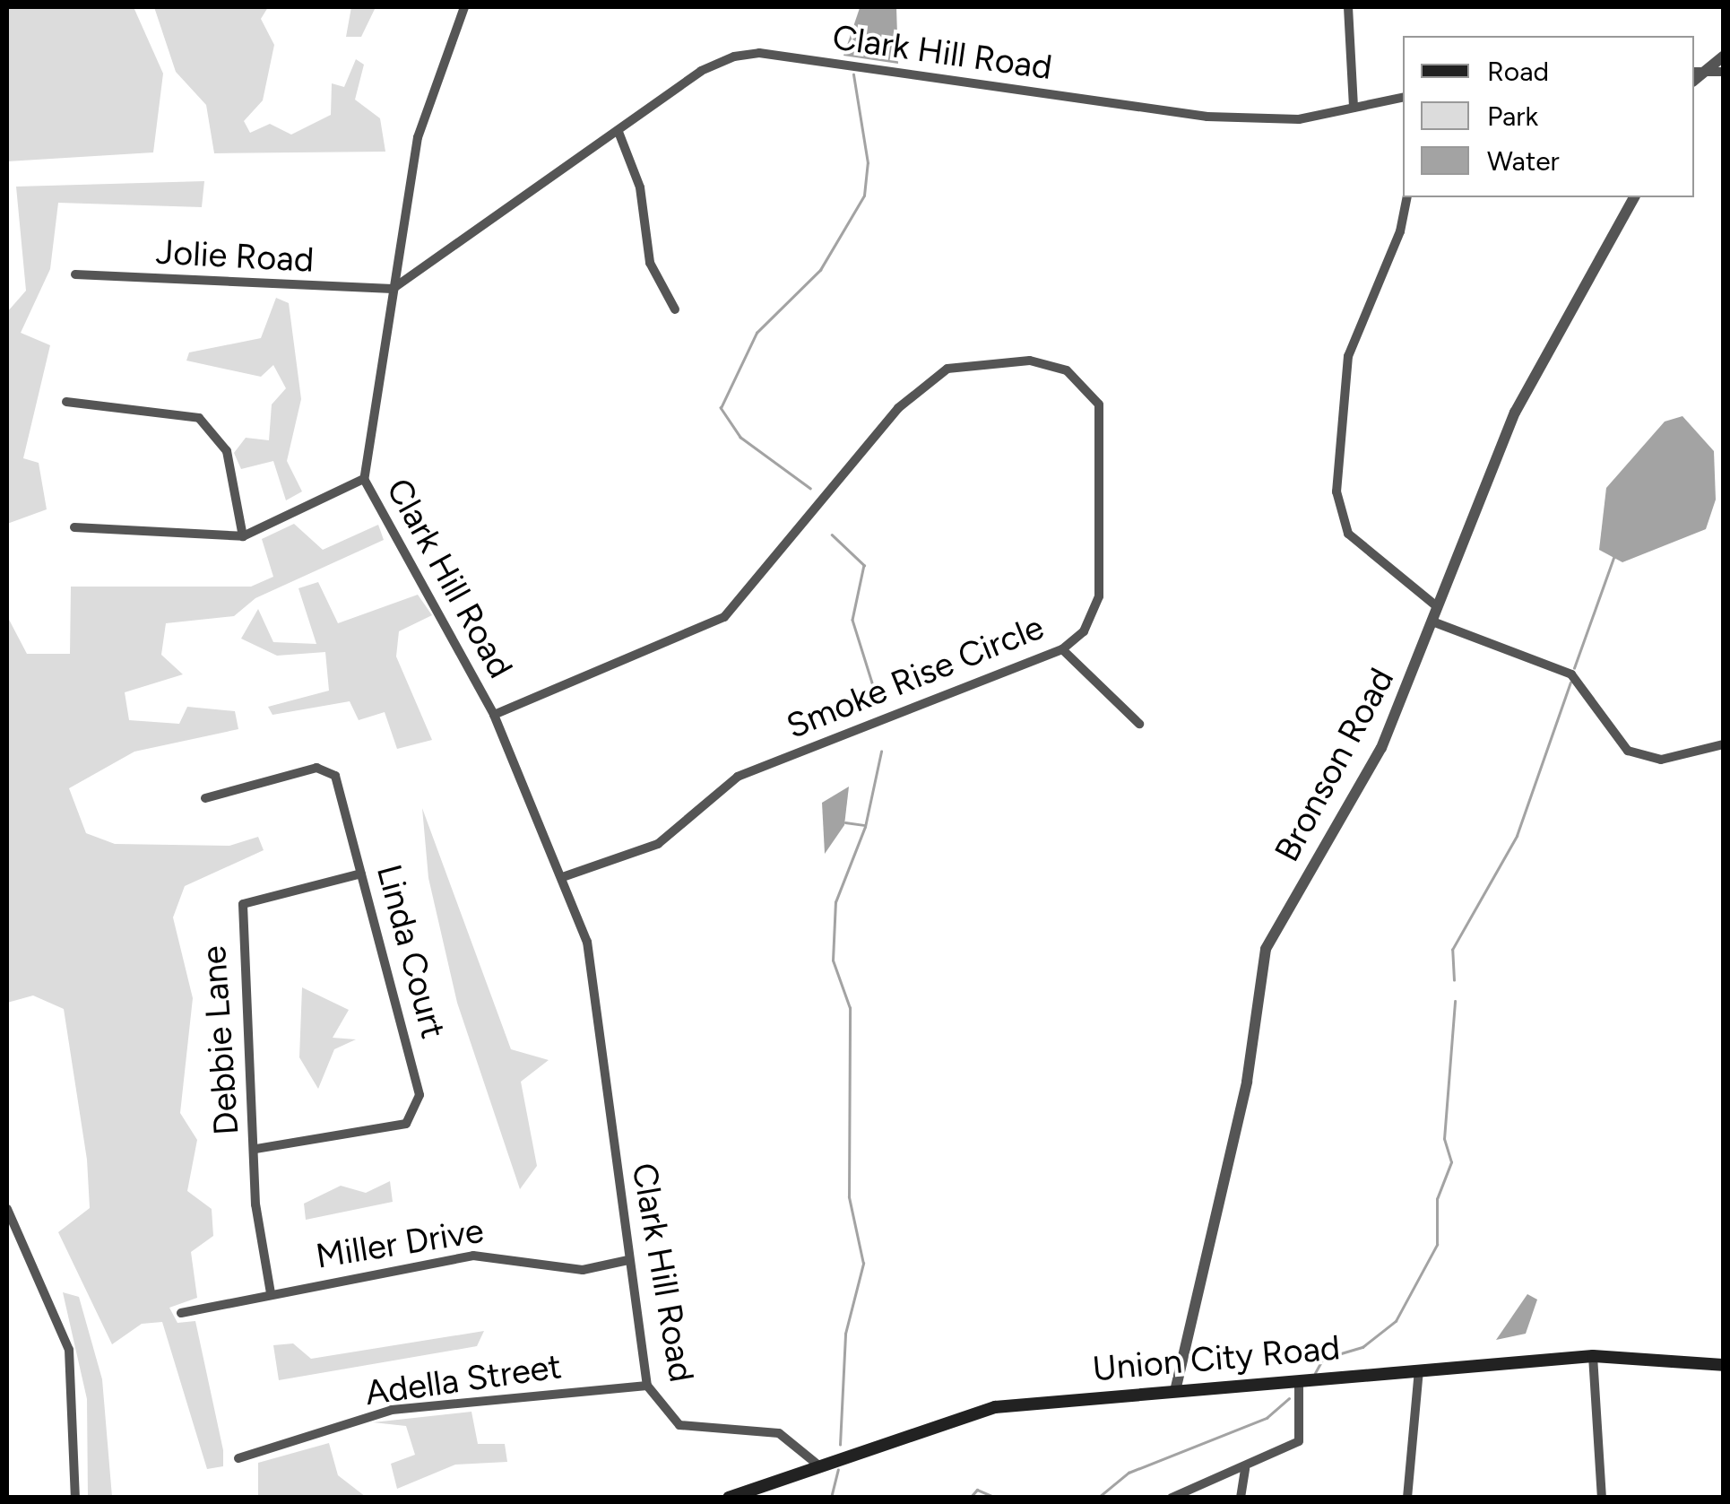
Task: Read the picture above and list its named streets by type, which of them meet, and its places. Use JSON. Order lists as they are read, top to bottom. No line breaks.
{"streets":{"main road":["Union City Road"],"street":["Clark Hill Road","Jolie Road","Smoke Rise Circle","Bronson Road","Linda Court","Debbie Lane","Miller Drive","Adella Street"]},"crossings":[["Clark Hill Road","Jolie Road"],["Clark Hill Road","Smoke Rise Circle"],["Clark Hill Road","Miller Drive"],["Clark Hill Road","Union City Road"],["Clark Hill Road","Adella Street"],["Bronson Road","Union City Road"],["Linda Court","Debbie Lane"],["Debbie Lane","Miller Drive"]],"legend":["Road","Park","Water"]}
